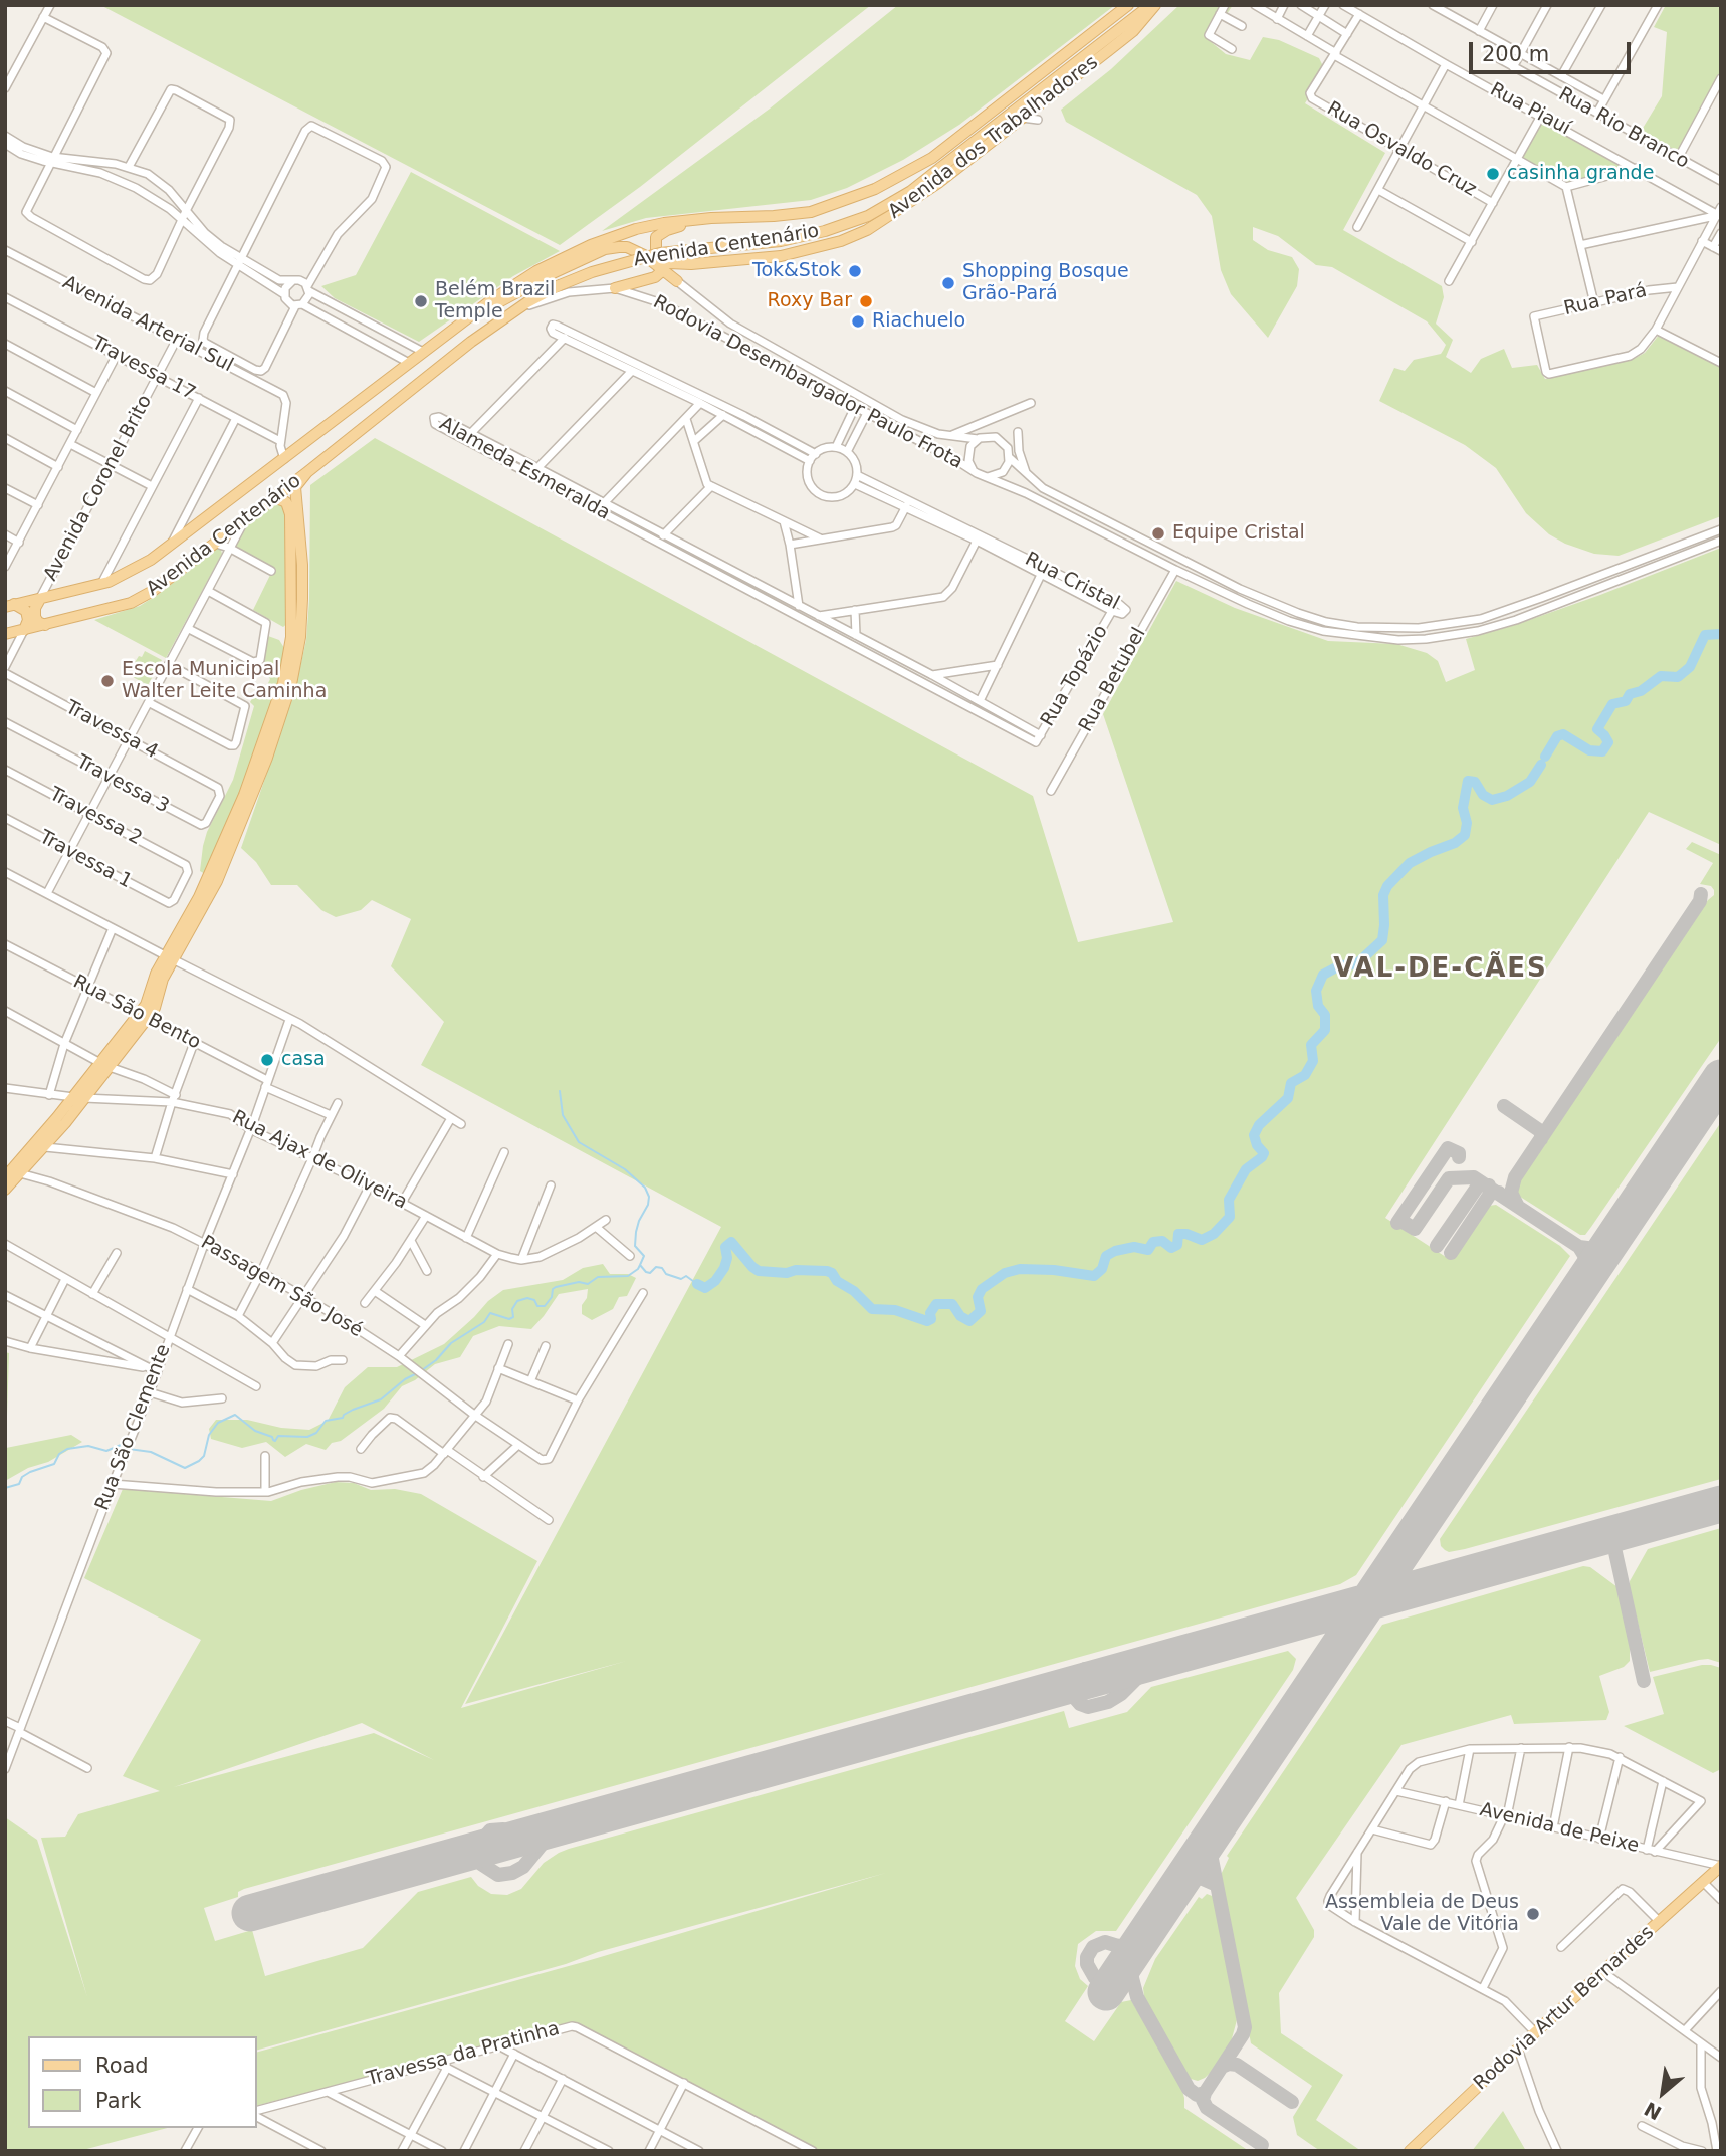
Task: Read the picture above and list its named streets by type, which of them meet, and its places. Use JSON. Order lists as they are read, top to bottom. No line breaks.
{"streets":{"main road":["Avenida dos Trabalhadores","Avenida Centenário","Rodovia Desembargador Paulo Frota","Rodovia Artur Bernardes"],"street":["Rua Piauí","Rua Rio Branco","Rua Osvaldo Cruz","Rua Pará","Avenida Arterial Sul","Travessa 17","Alameda Esmeralda","Avenida Coronel Brito","Rua Cristal","Rua Topázio","Rua Betubel","Travessa 4","Travessa 3","Travessa 2","Travessa 1","Rua São Bento","Rua Ajax de Oliveira","Passagem São José","Rua São Clemente","Avenida de Peixe","Travessa da Pratinha"]},"crossings":[["Avenida Centenário","Rodovia Desembargador Paulo Frota"],["Avenida Centenário","Avenida Coronel Brito"],["Avenida Arterial Sul","Travessa 17"],["Avenida Arterial Sul","Avenida Coronel Brito"],["Travessa 17","Avenida Coronel Brito"],["Alameda Esmeralda","Rua Topázio"],["Rua Cristal","Rua Topázio"],["Travessa 4","Travessa 3"],["Travessa 2","Travessa 1"],["Rua São Bento","Rua São Clemente"],["Rua Ajax de Oliveira","Rua São Clemente"],["Passagem São José","Rua São Clemente"],["Avenida de Peixe","Rodovia Artur Bernardes"]],"districts":["VAL-DE-CÃES"],"places":["casinha grande","Tok&Stok","Shopping Bosque Grão-Pará","Belém Brazil Temple","Roxy Bar","Riachuelo","Equipe Cristal","Escola Municipal Walter Leite Caminha","casa","Assembleia de Deus Vale de Vitória"],"legend":["Road","Park"],"scale_bar":"200 m","north":"bottom left"}
